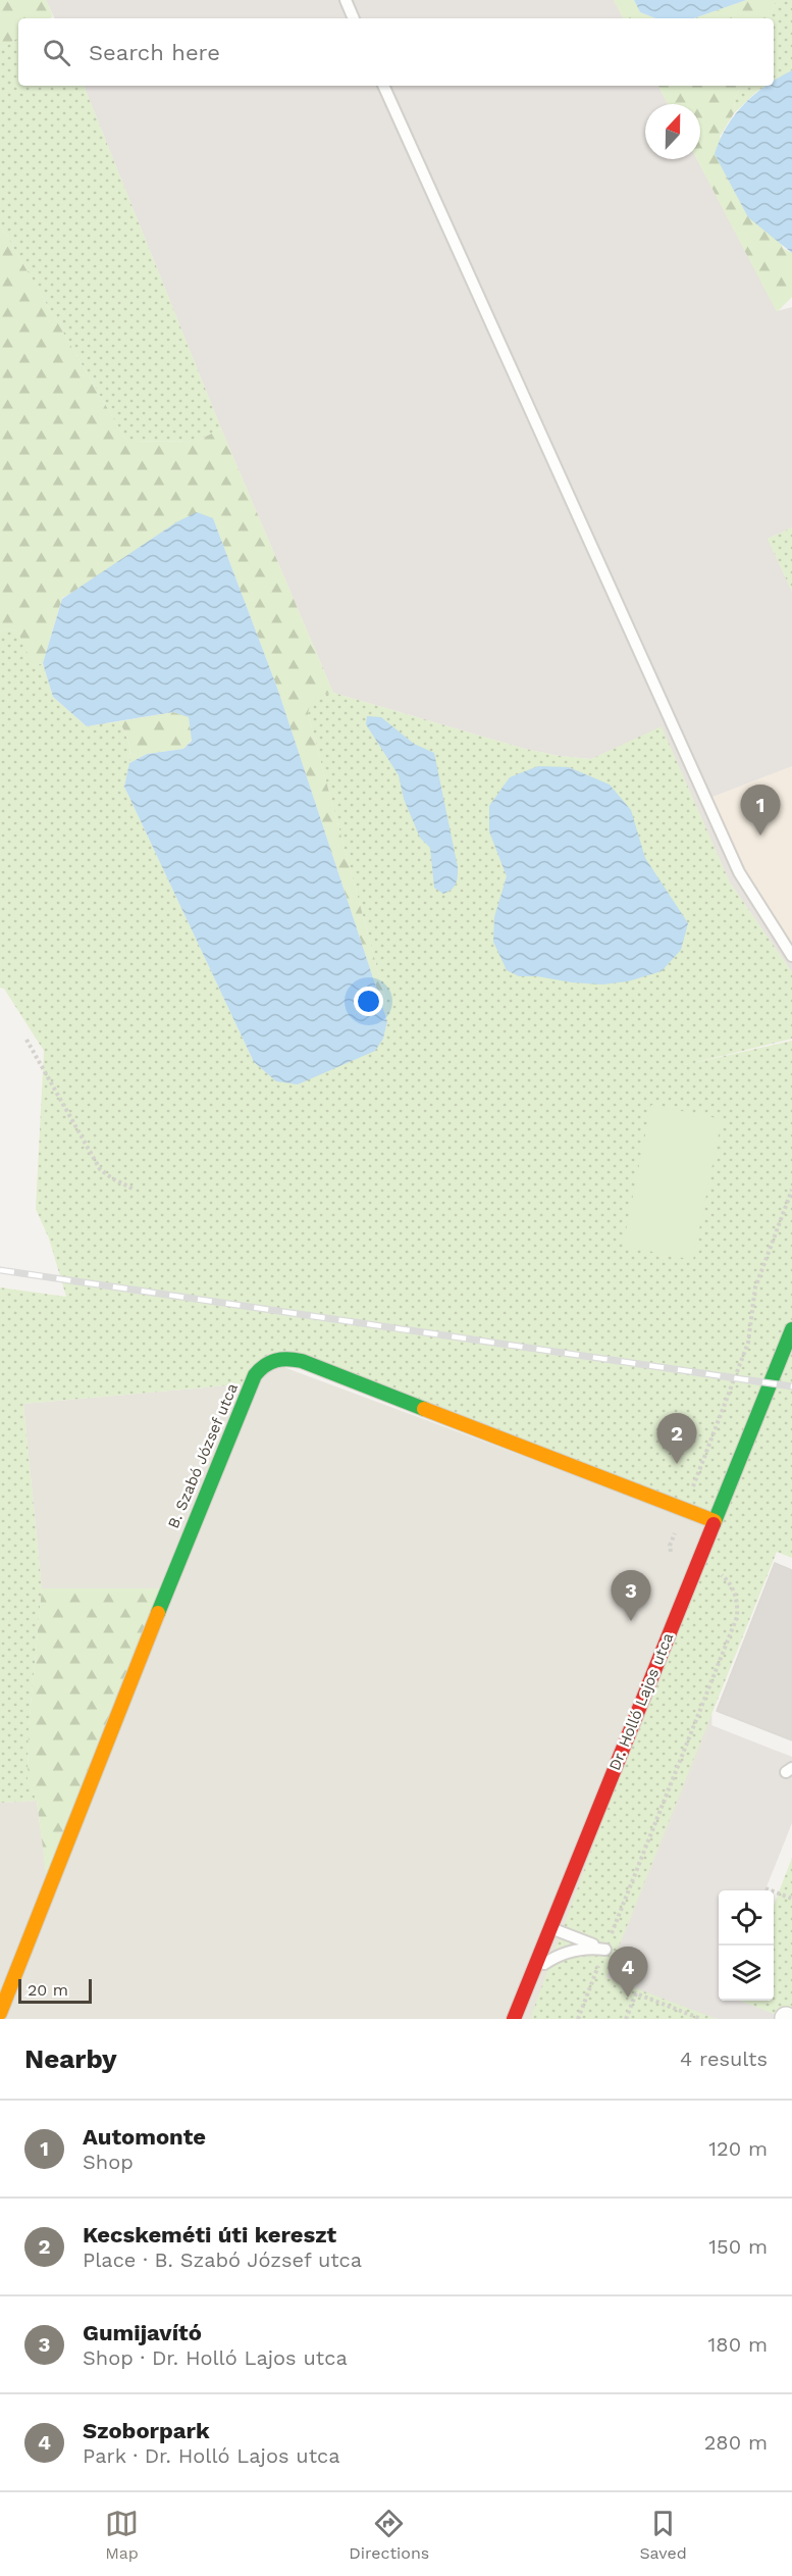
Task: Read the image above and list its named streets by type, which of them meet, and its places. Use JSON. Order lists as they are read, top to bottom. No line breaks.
{"streets":{"street":["B. Szabó József utca","Dr. Holló Lajos utca"]},"crossings":[["B. Szabó József utca","Dr. Holló Lajos utca"]],"scale_bar":"20 m","north":"top","page":{"search":"Search here","pins":["1","2","3","4"],"scale":"20 m","heading":["Nearby","4 results"],"list":[{"mark":"1","name":"Automonte","note":"Shop","value":"120 m"},{"mark":"2","name":"Kecskeméti úti kereszt","note":"Place · B. Szabó József utca","value":"150 m"},{"mark":"3","name":"Gumijavító","note":"Shop · Dr. Holló Lajos utca","value":"180 m"},{"mark":"4","name":"Szoborpark","note":"Park · Dr. Holló Lajos utca","value":"280 m"}],"nav":["Map","Directions","Saved"]}}
